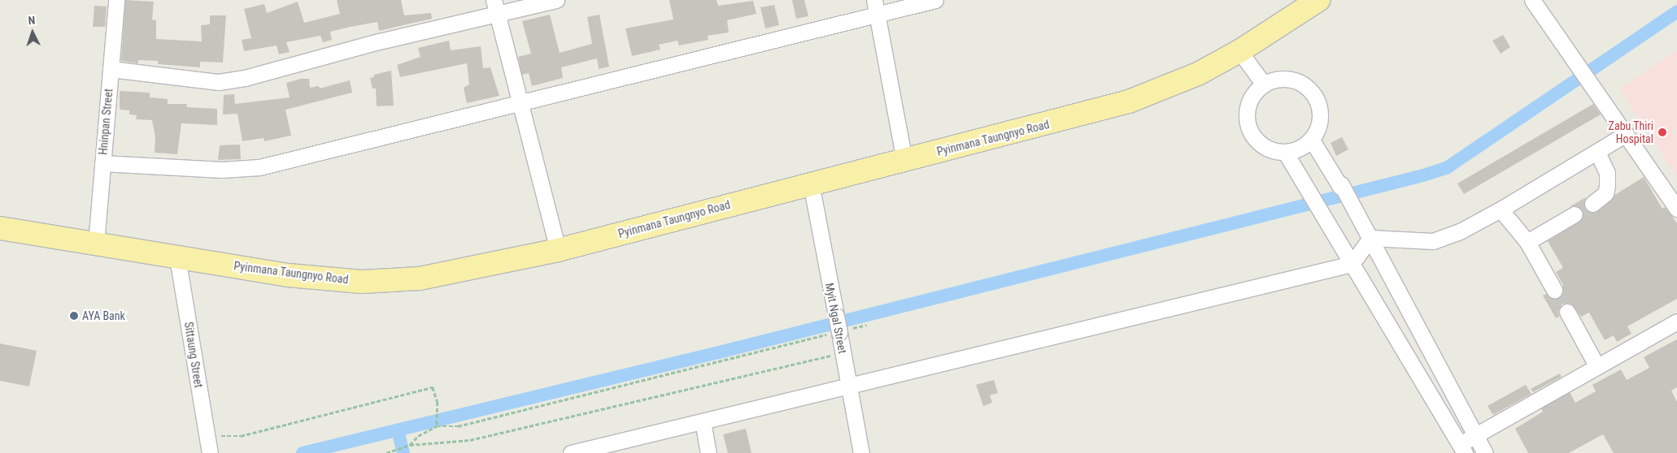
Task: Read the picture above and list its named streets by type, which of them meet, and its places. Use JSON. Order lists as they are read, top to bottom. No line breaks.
{"streets":{"main road":["Pyinmana Taungnyo Road"],"street":["Hninpan Street","Myit Ngal Street","Sittaung Street"]},"crossings":[["Hninpan Street","Pyinmana Taungnyo Road"],["Pyinmana Taungnyo Road","Myit Ngal Street"],["Pyinmana Taungnyo Road","Sittaung Street"]],"places":["Zabu Thiri Hospital","AYA Bank"],"north":"top"}
